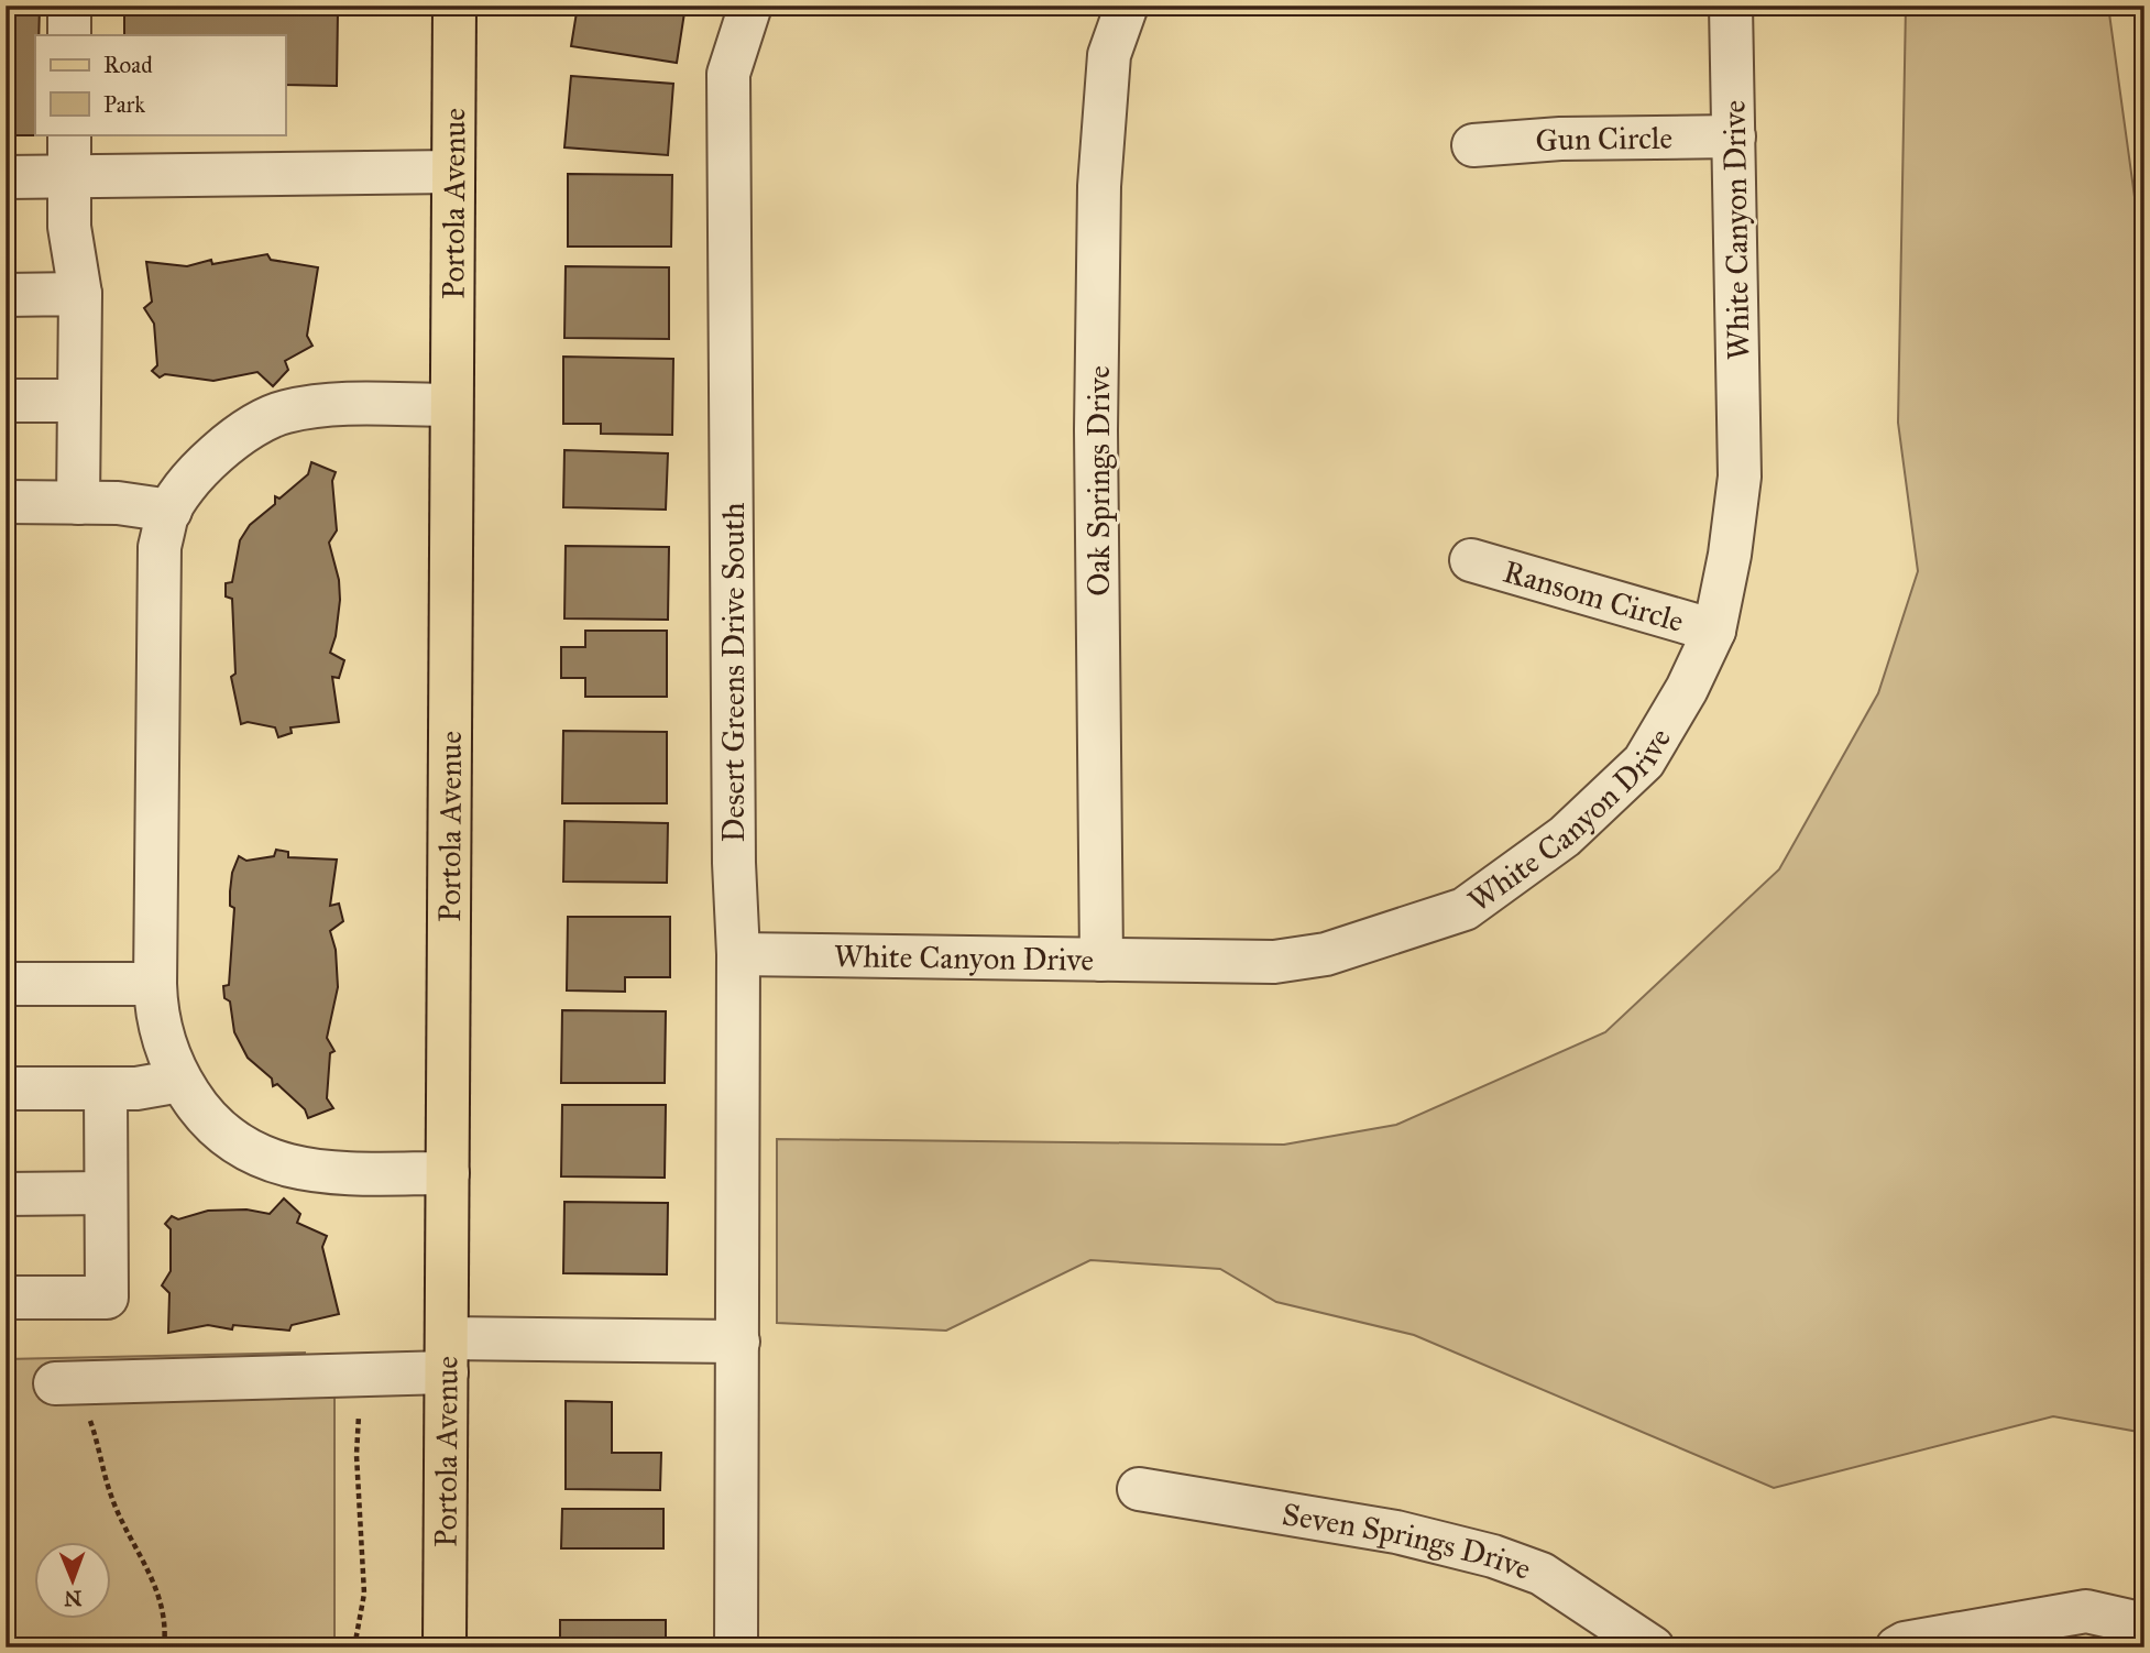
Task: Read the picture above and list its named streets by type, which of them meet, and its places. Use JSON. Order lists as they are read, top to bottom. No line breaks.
{"streets":{"main road":["Portola Avenue"],"street":["Gun Circle","White Canyon Drive","Oak Springs Drive","Ransom Circle","Desert Greens Drive South","Seven Springs Drive"]},"crossings":[["Gun Circle","White Canyon Drive"],["White Canyon Drive","Oak Springs Drive"],["White Canyon Drive","Ransom Circle"],["White Canyon Drive","Desert Greens Drive South"]],"legend":["Road","Park"],"north":"bottom"}
